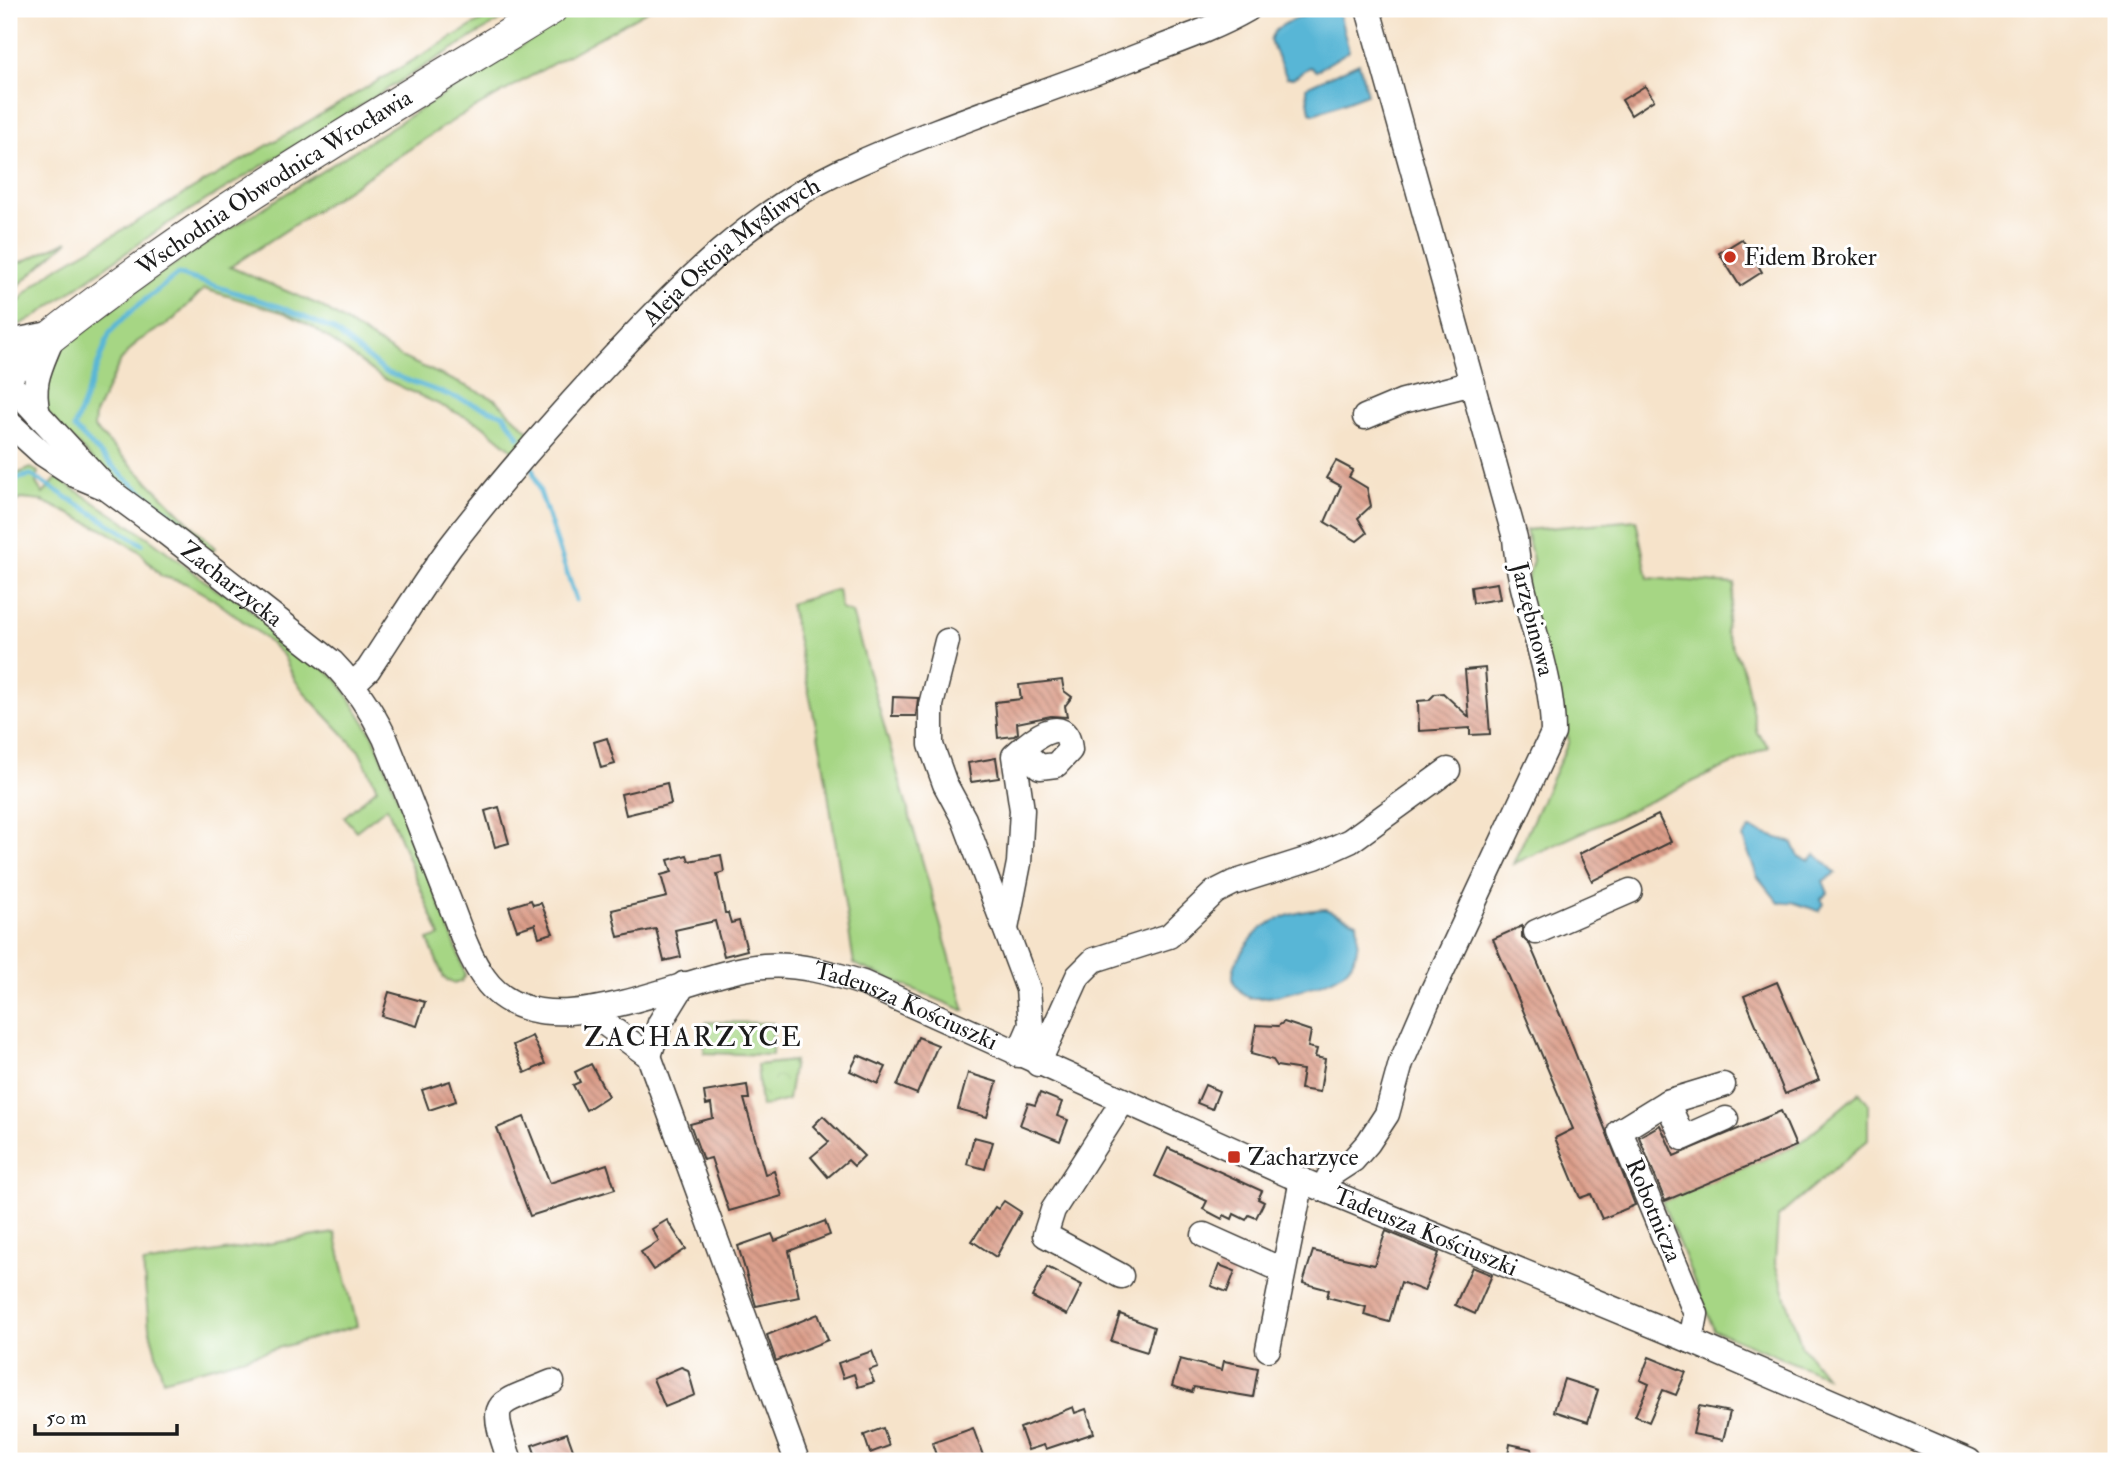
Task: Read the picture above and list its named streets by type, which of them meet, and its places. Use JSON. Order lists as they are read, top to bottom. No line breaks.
{"streets":{"main road":["Wschodnia Obwodnica Wrocławia"],"street":["Aleja Ostoja Myśliwych","Zacharzycka","Jarzębinowa","Tadeusza Kościuszki","Robotnicza"]},"crossings":[["Aleja Ostoja Myśliwych","Zacharzycka"],["Aleja Ostoja Myśliwych","Tadeusza Kościuszki"],["Zacharzycka","Tadeusza Kościuszki"],["Jarzębinowa","Tadeusza Kościuszki"],["Tadeusza Kościuszki","Robotnicza"]],"districts":["ZACHARZYCE"],"places":{"other":["Fidem Broker"],"transit":["Zacharzyce"]},"scale_bar":"50 m"}
